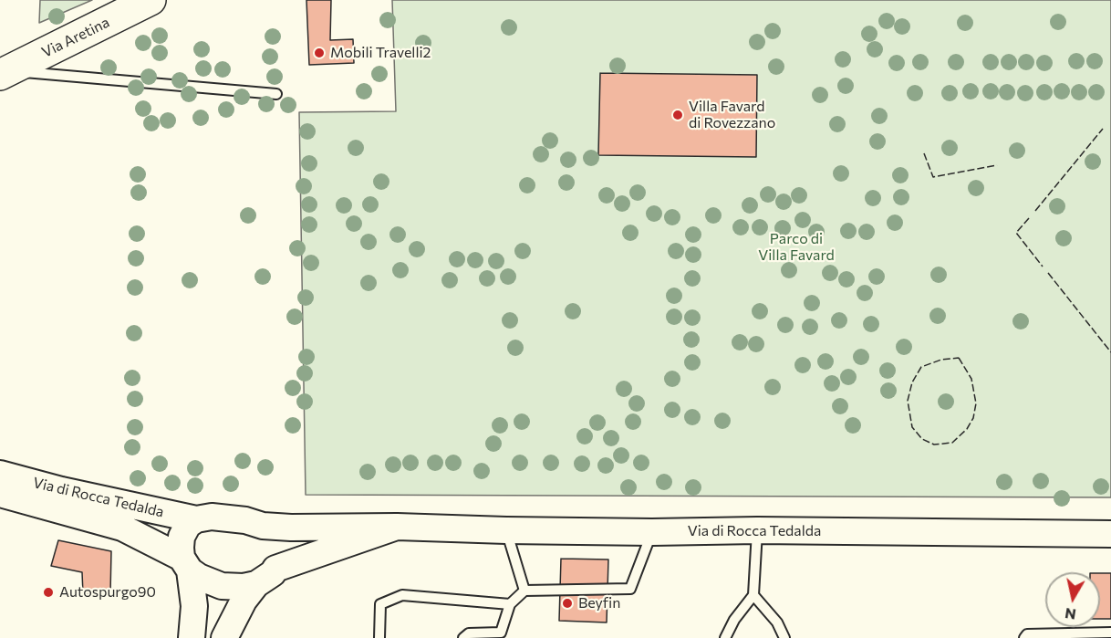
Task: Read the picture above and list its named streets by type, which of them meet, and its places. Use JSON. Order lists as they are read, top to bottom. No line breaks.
{"streets":{"main road":["Via Aretina"],"street":["Via di Rocca Tedalda"]},"parks":["Parco di Villa Favard"],"places":["Mobili Travelli2","Villa Favard di Rovezzano","Autospurgo90","Beyfin"],"north":"bottom"}
